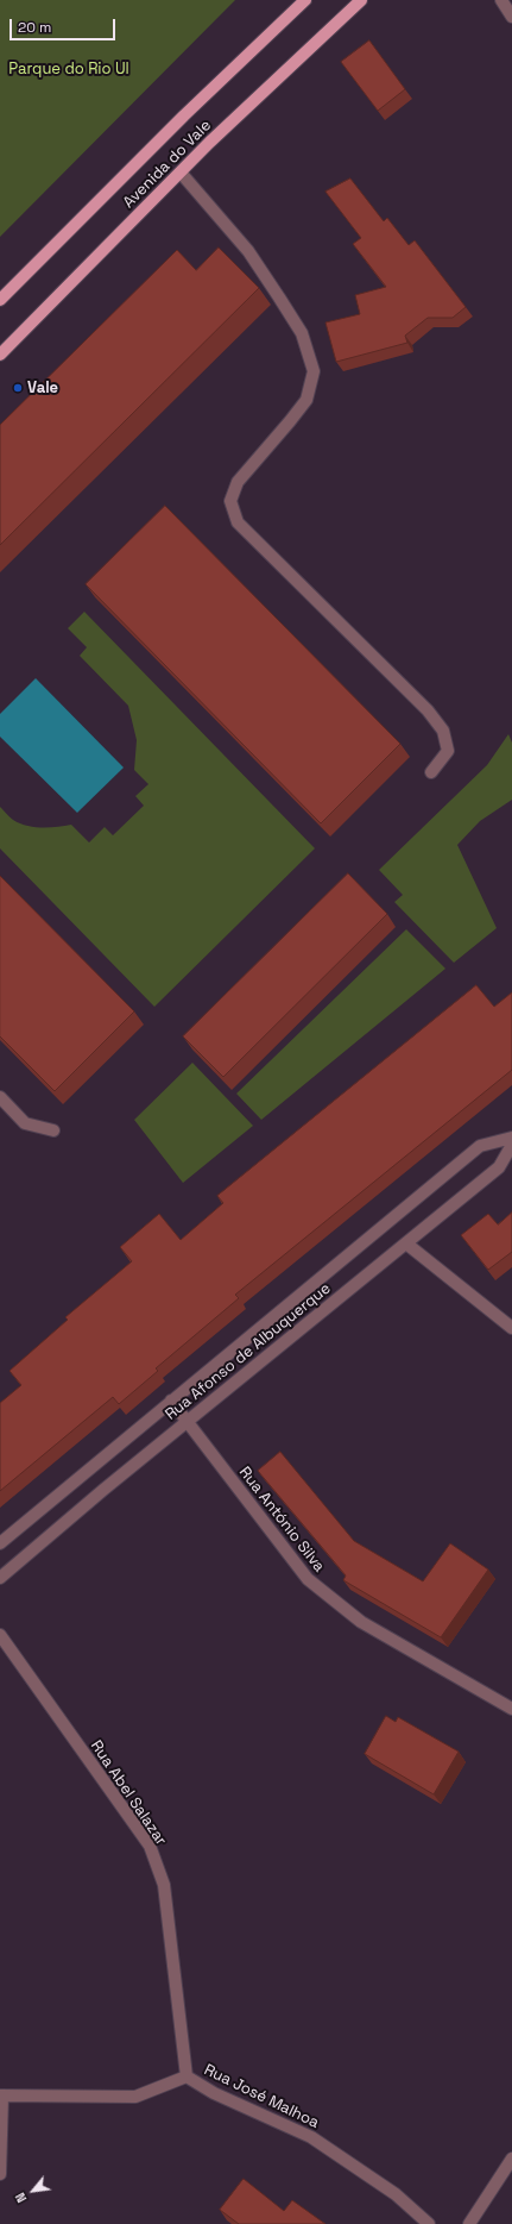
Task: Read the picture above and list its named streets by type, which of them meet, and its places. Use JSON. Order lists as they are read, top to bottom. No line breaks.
{"streets":{"main road":["Avenida do Vale"],"street":["Rua Afonso de Albuquerque","Rua António Silva","Rua Abel Salazar","Rua José Malhoa"]},"crossings":[["Rua Afonso de Albuquerque","Rua António Silva"],["Rua Abel Salazar","Rua José Malhoa"]],"parks":["Parque do Rio Ul"],"places":["Vale"],"scale_bar":"20 m","north":"bottom left"}
